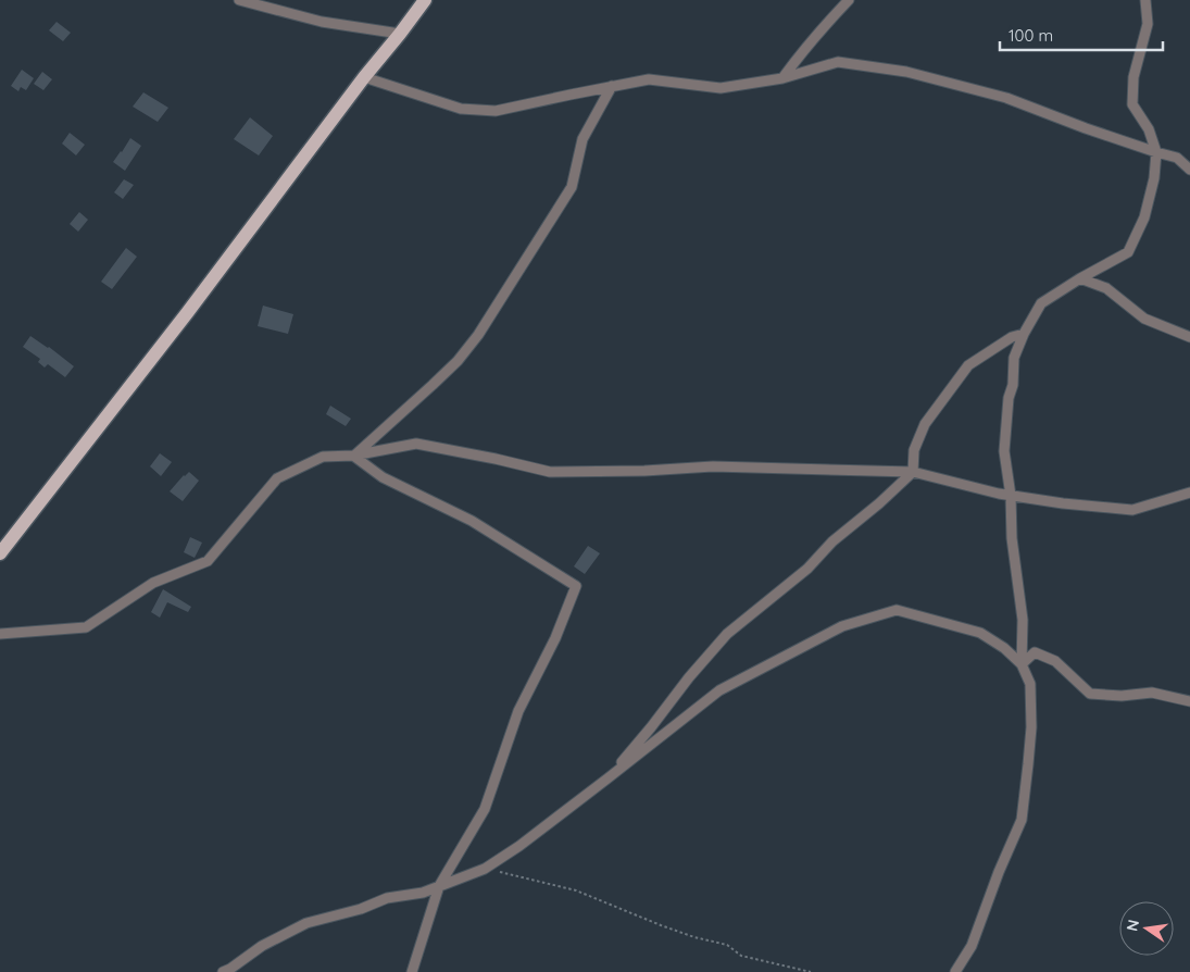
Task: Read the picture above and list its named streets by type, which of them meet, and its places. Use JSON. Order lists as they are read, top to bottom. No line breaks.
{"scale_bar":"100 m","north":"left"}
